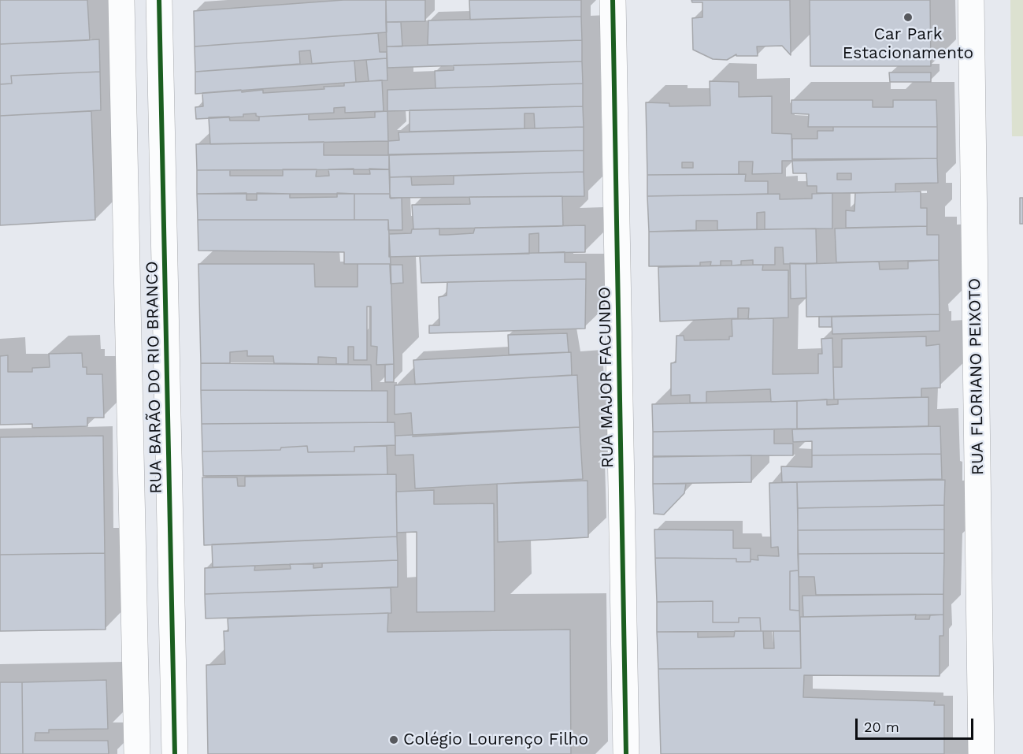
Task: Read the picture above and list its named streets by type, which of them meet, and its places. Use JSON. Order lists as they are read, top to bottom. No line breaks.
{"streets":{"street":["RUA FLORIANO PEIXOTO","RUA BARÃO DO RIO BRANCO","RUA MAJOR FACUNDO"]},"places":["Car Park Estacionamento","Colégio Lourenço Filho"],"scale_bar":"20 m"}
